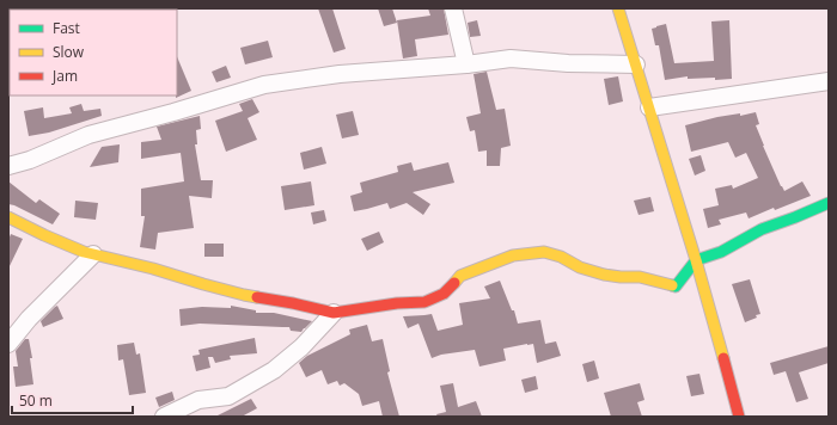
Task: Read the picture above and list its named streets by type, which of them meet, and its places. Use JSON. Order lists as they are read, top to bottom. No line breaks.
{"legend":["Fast","Slow","Jam"],"scale_bar":"50 m"}
